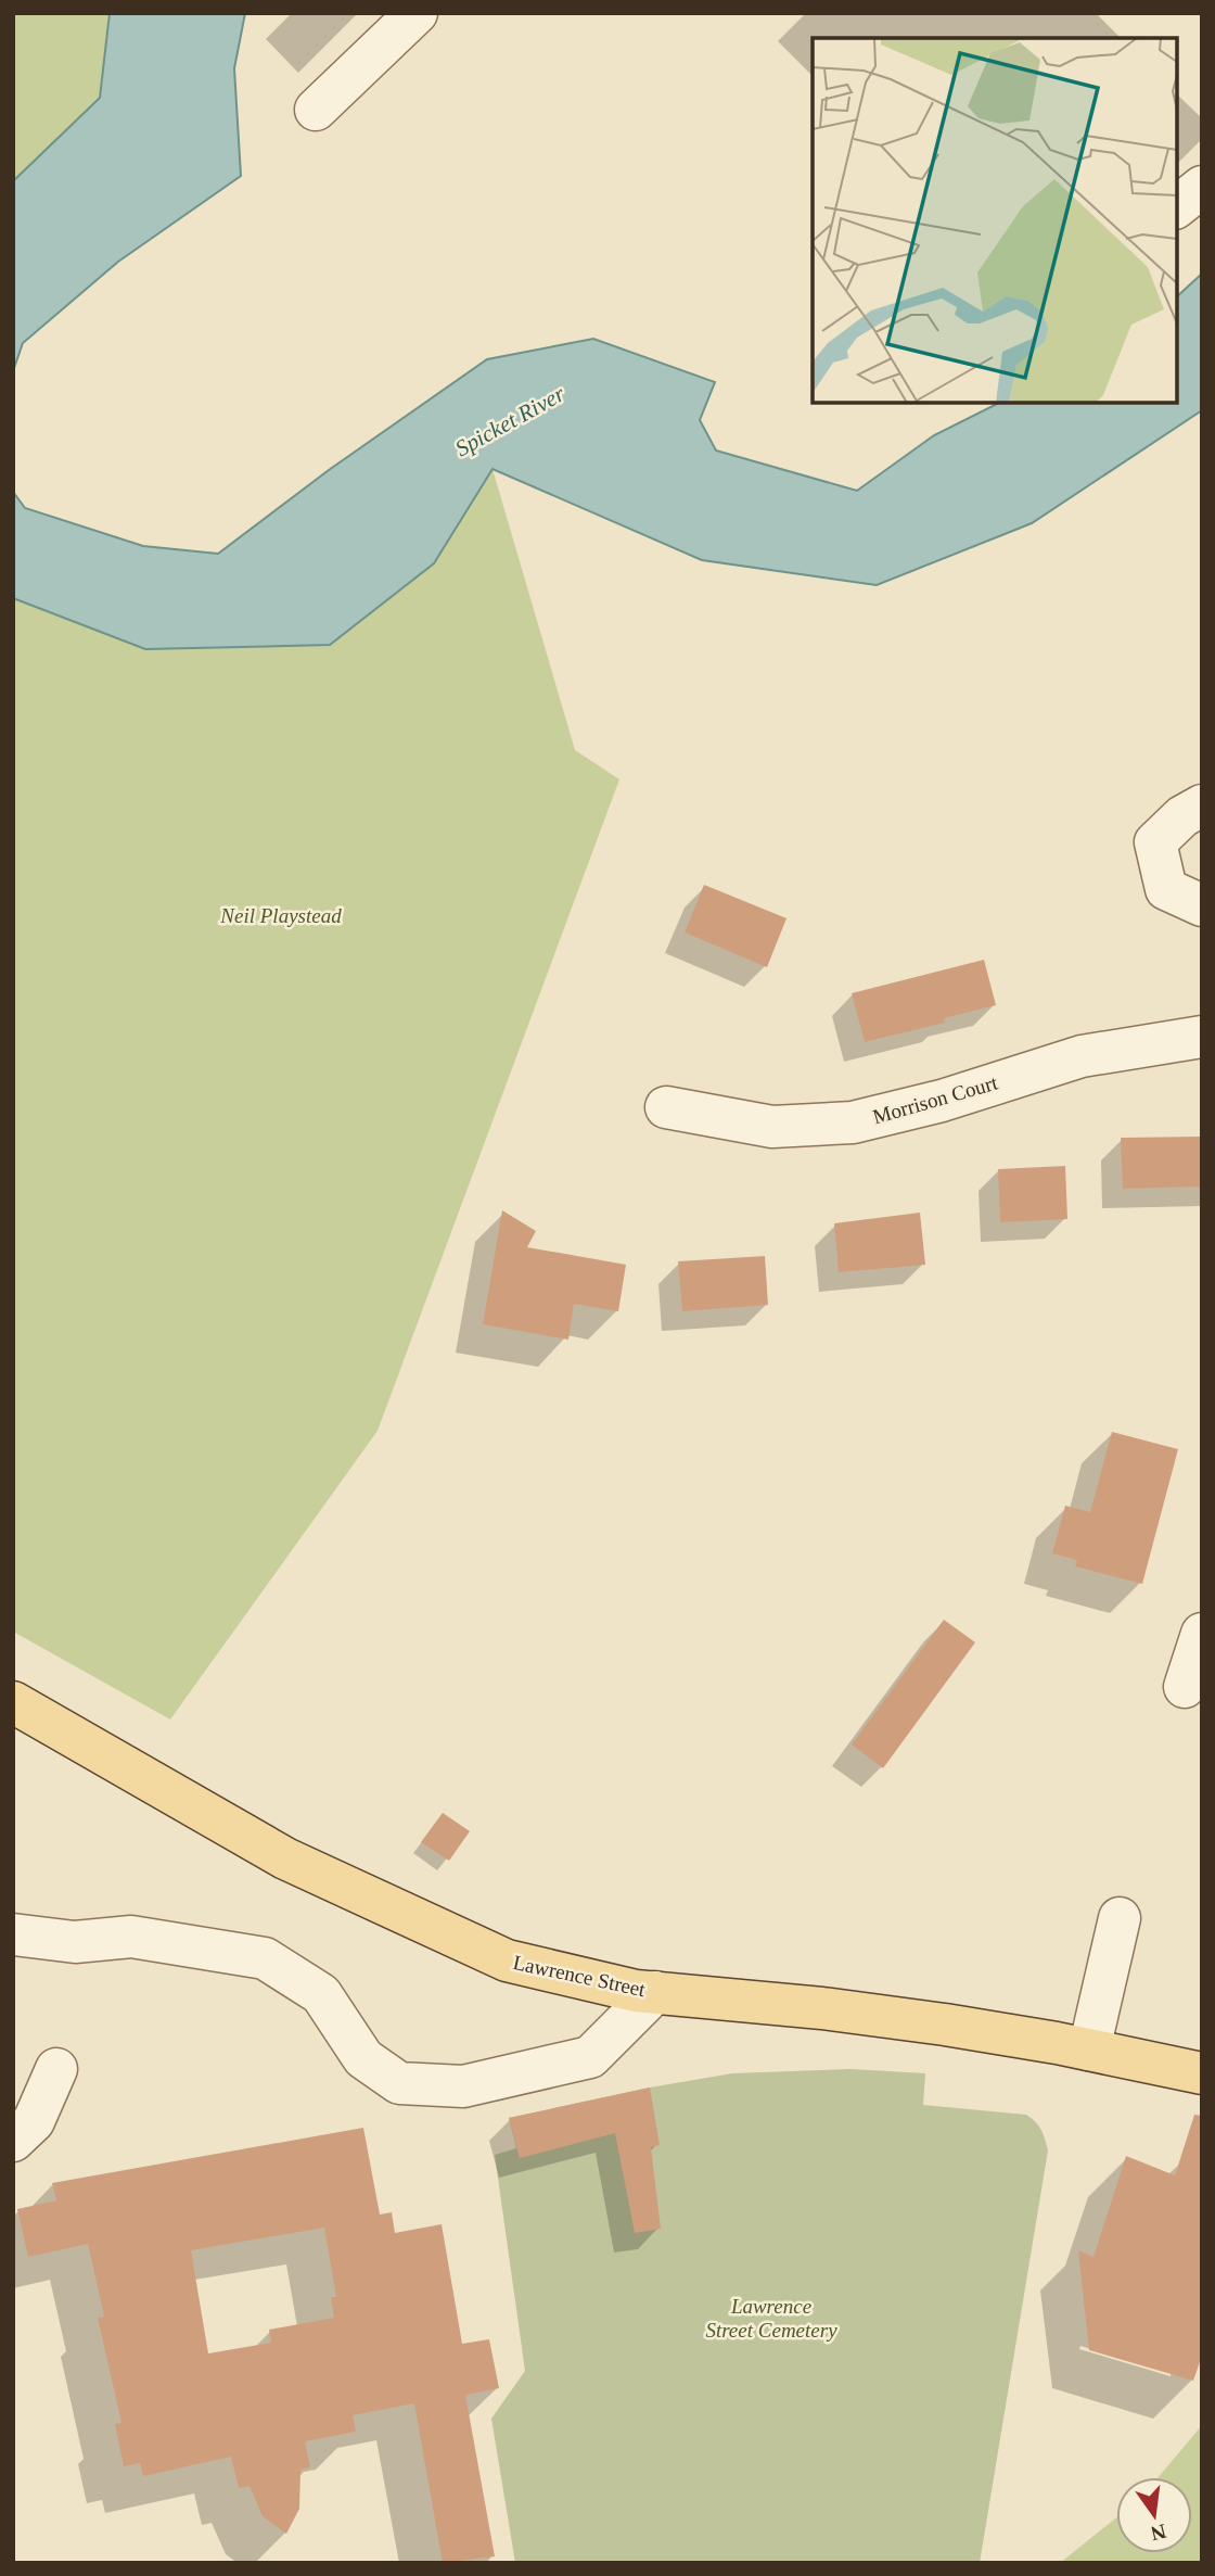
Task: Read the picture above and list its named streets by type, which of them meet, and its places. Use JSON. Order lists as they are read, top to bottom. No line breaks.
{"streets":{"main road":["Lawrence Street"],"street":["Morrison Court"]},"water":["Spicket River"],"parks":["Neil Playstead","Lawrence Street Cemetery"],"north":"bottom"}
